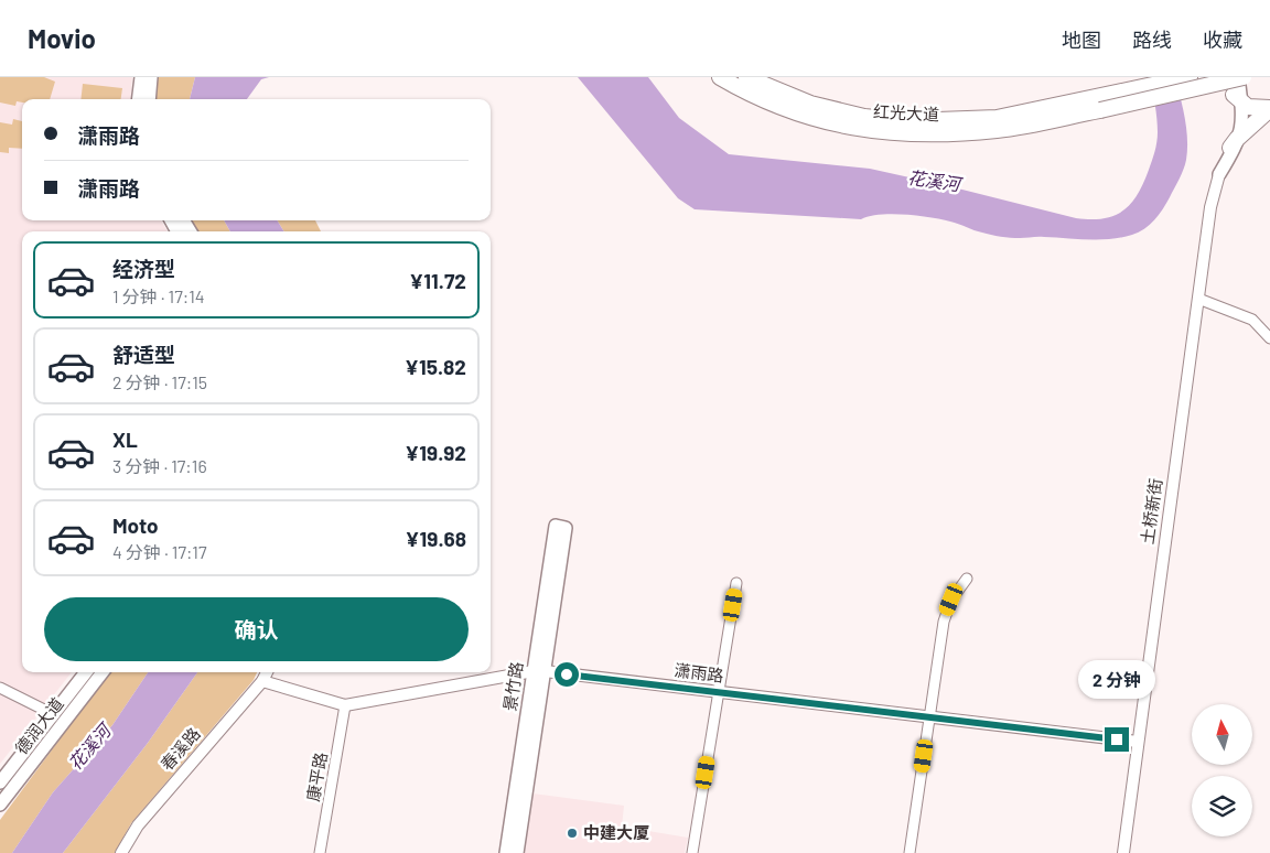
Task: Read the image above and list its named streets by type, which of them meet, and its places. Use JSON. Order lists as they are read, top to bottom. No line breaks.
{"streets":{"main road":["红光大道","土桥新街","景竹路","德润大道"],"street":["潇雨路","春溪路","康平路"]},"crossings":[["土桥新街","潇雨路"],["潇雨路","景竹路"],["潇雨路","春溪路"],["潇雨路","康平路"]],"water":["花溪河"],"places":["中建大厦"],"north":"top","page":{"header":"Movio","nav":["地图","路线","收藏"],"banner":["潇雨路","潇雨路"],"list":[{"name":"经济型","note":"1 分钟 · 17:14","value":"¥11.72"},{"name":"舒适型","note":"2 分钟 · 17:15","value":"¥15.82"},{"name":"XL","note":"3 分钟 · 17:16","value":"¥19.92"},{"name":"Moto","note":"4 分钟 · 17:17","value":"¥19.68"}],"buttons":"确认","bubble":"2 分钟"}}
